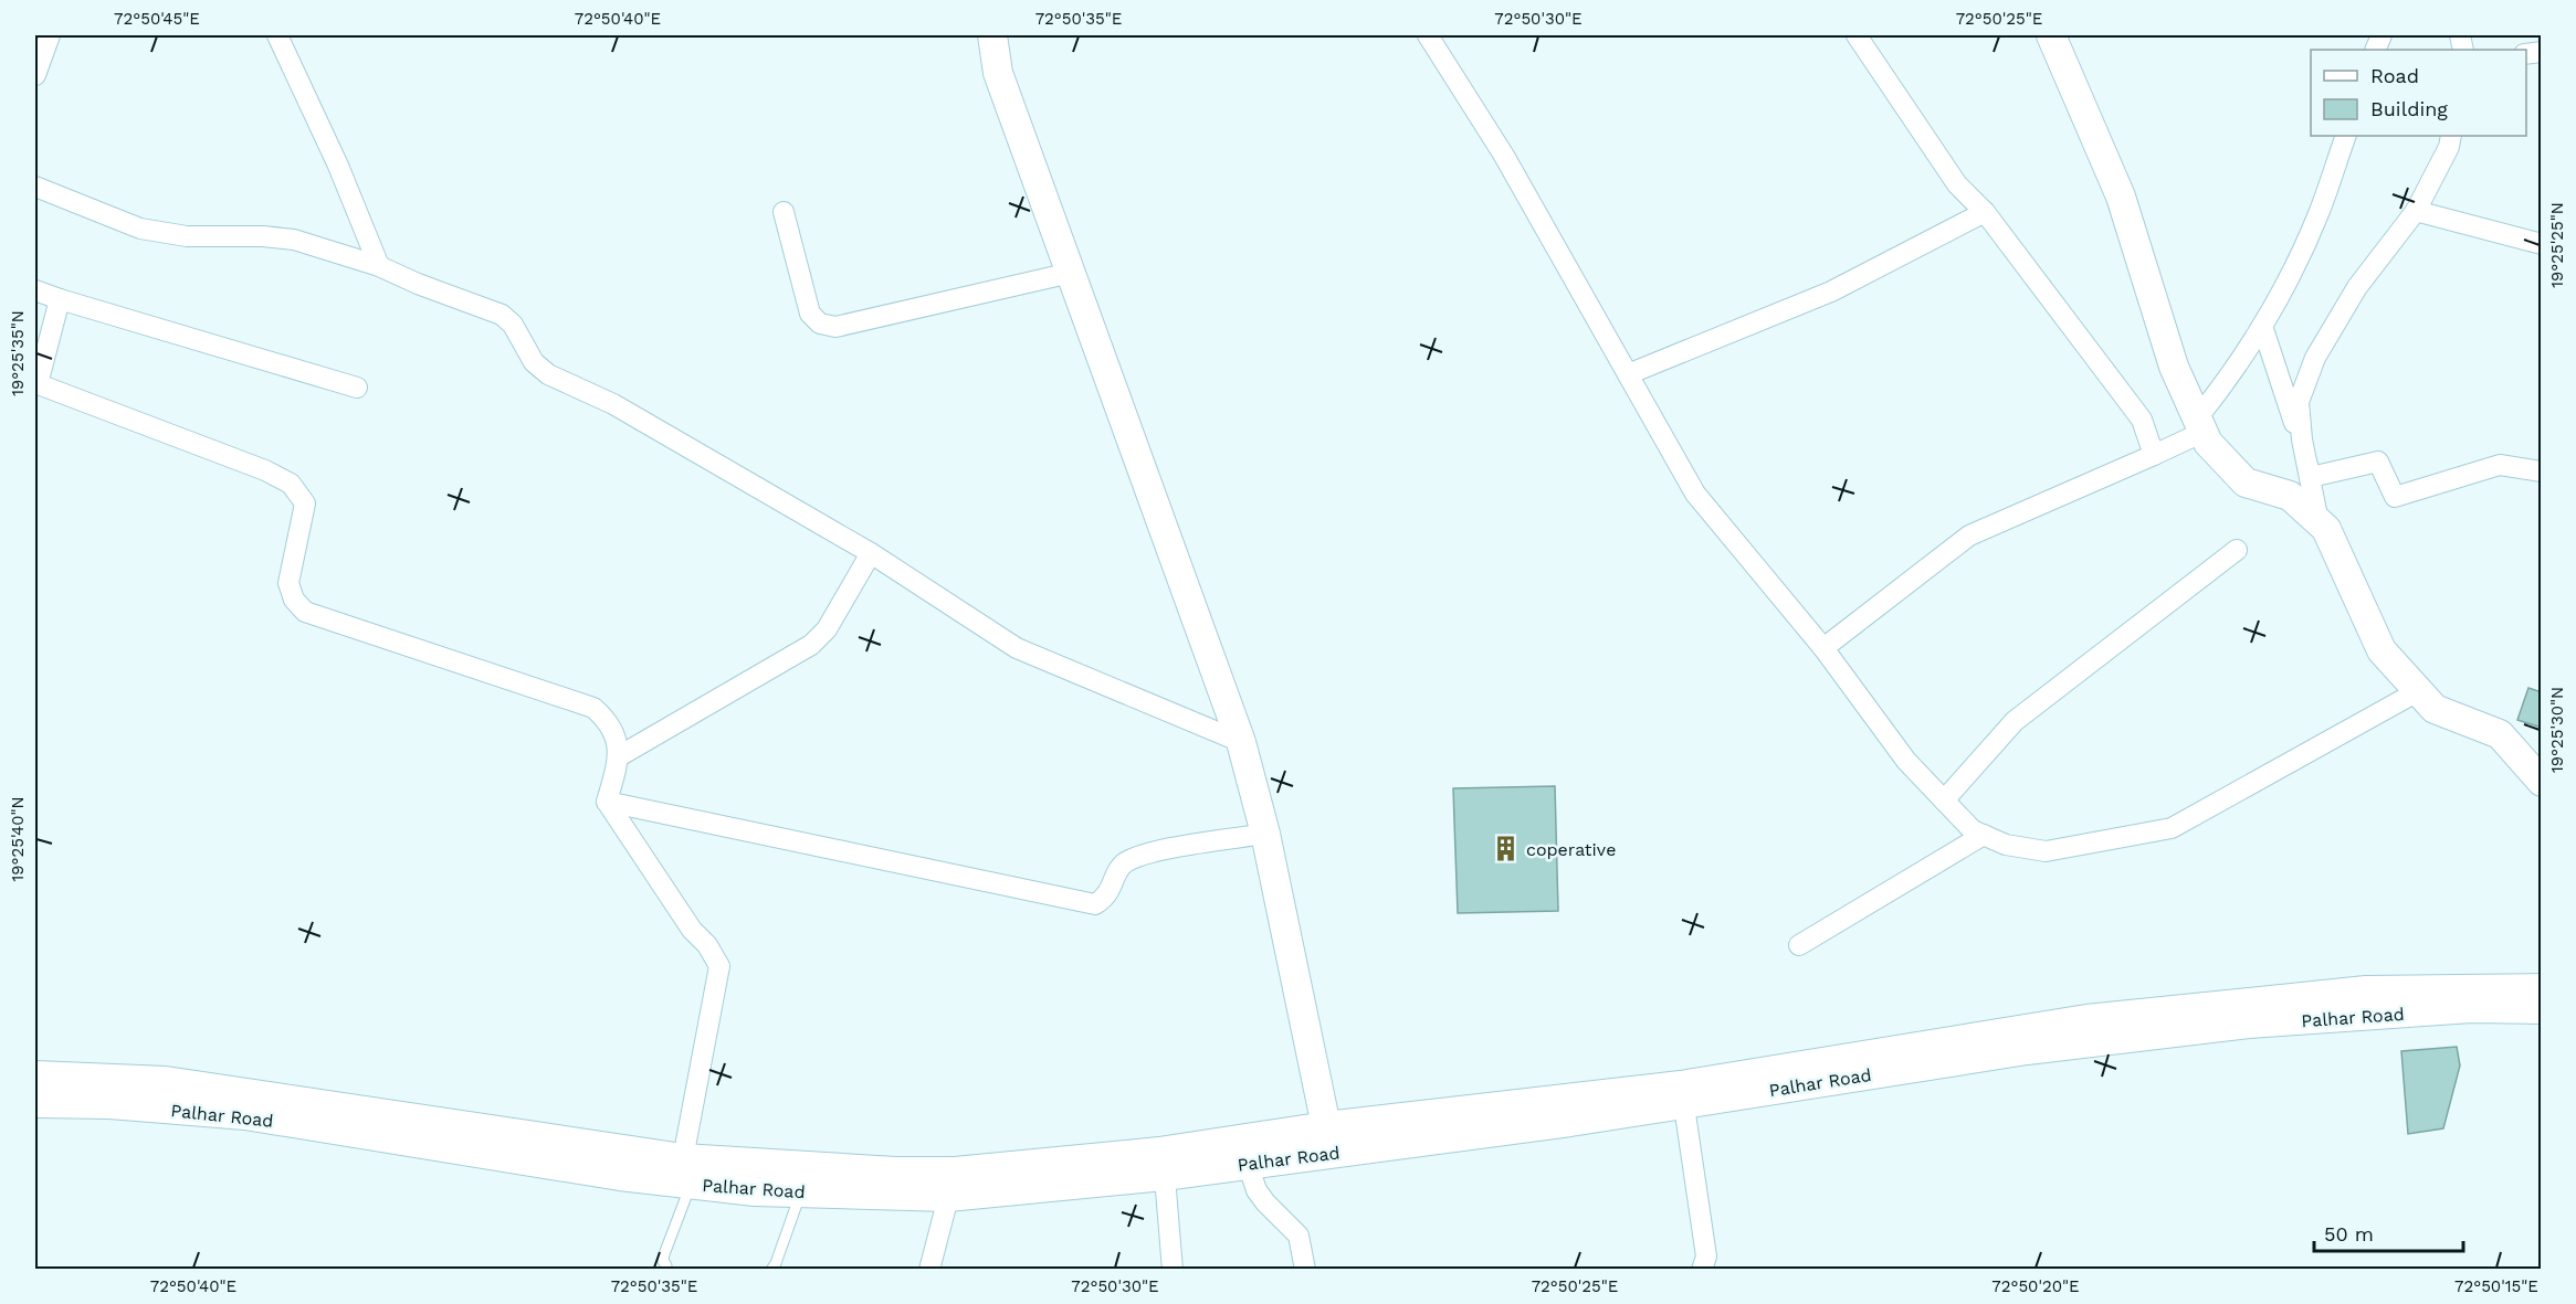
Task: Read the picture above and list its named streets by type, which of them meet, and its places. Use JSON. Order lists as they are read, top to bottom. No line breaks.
{"streets":{"main road":["Palhar Road"]},"places":{"building":["coperative"]},"legend":["Road","Building"],"scale_bar":"50 m","coordinates":["72°50'45\"E","72°50'40\"E","72°50'35\"E","72°50'30\"E","72°50'25\"E","19°25'25\"N","19°25'35\"N","19°25'30\"N","19°25'40\"N","72°50'20\"E","72°50'15\"E"]}
